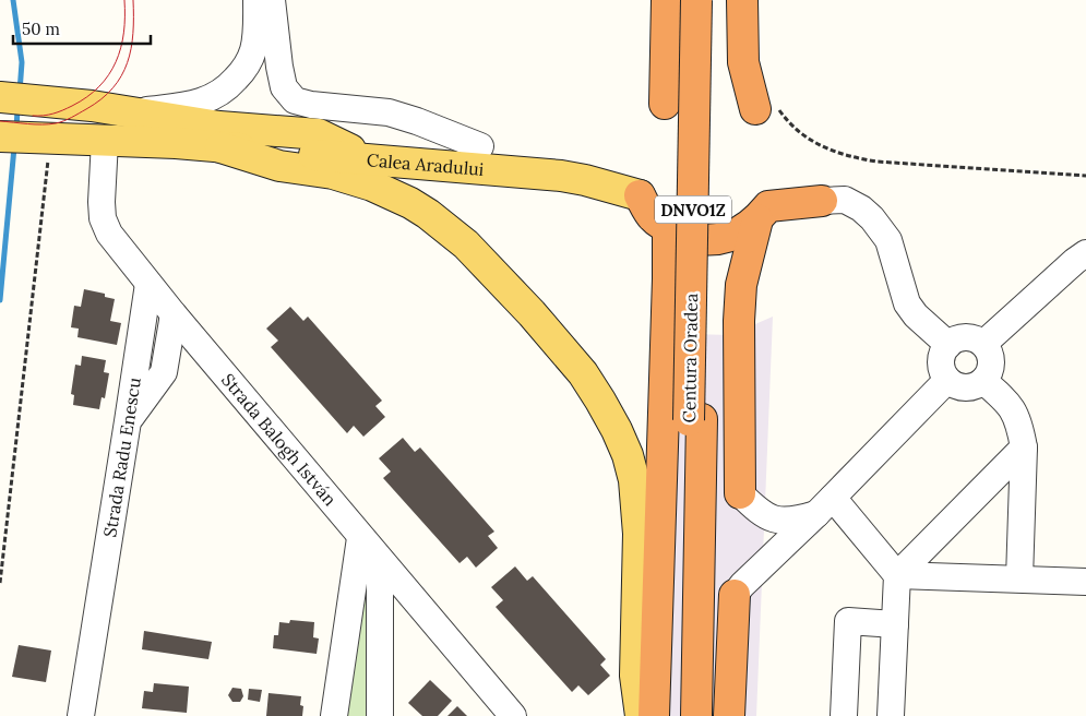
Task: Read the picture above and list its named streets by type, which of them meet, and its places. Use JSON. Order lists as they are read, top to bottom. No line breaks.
{"streets":{"highway":["Calea Aradului","DNVO1Z","Centura Oradea"],"street":["Strada Balogh István","Strada Radu Enescu"]},"crossings":[["Calea Aradului","Strada Balogh István"],["Strada Balogh István","Strada Radu Enescu"]],"scale_bar":"50 m"}
